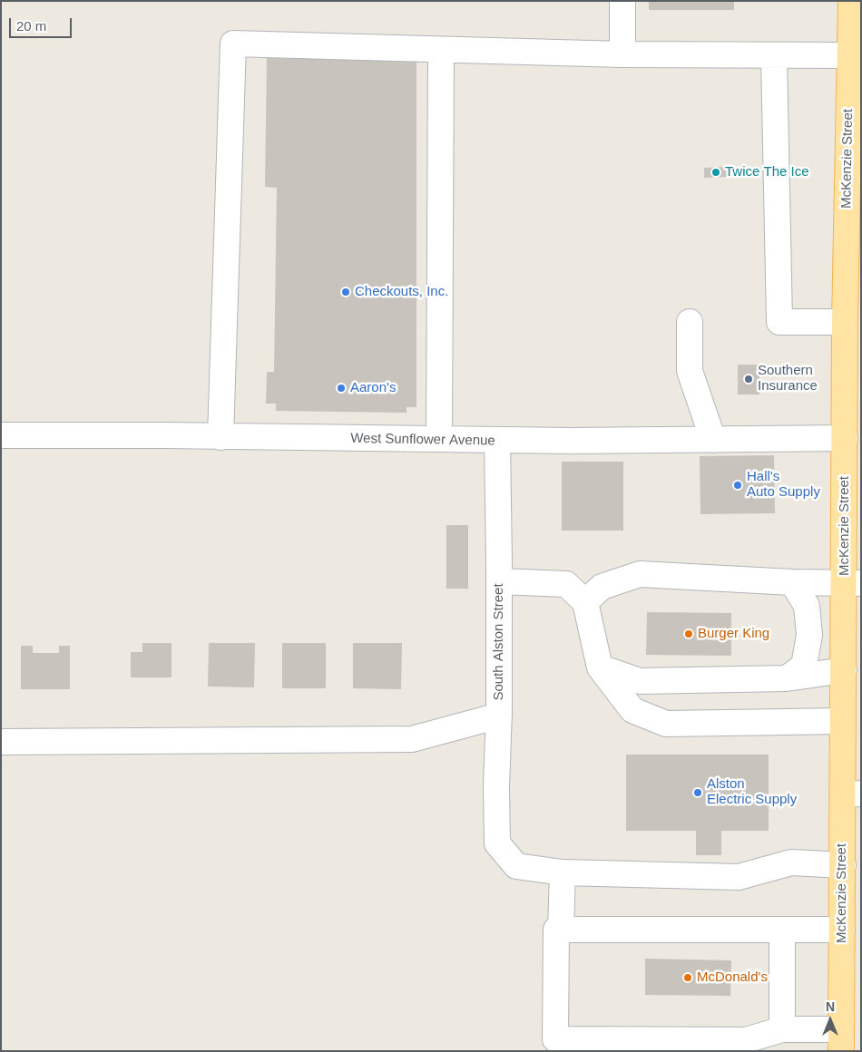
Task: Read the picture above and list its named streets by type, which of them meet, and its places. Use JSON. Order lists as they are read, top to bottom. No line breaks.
{"streets":{"main road":["McKenzie Street"],"street":["West Sunflower Avenue","South Alston Street"]},"crossings":[["McKenzie Street","West Sunflower Avenue"],["West Sunflower Avenue","South Alston Street"]],"places":["Twice The Ice","Checkouts, Inc.","Southern Insurance","Aaron's","Hall's Auto Supply","Burger King","Alston Electric Supply","McDonald's"],"scale_bar":"20 m","north":"top"}
